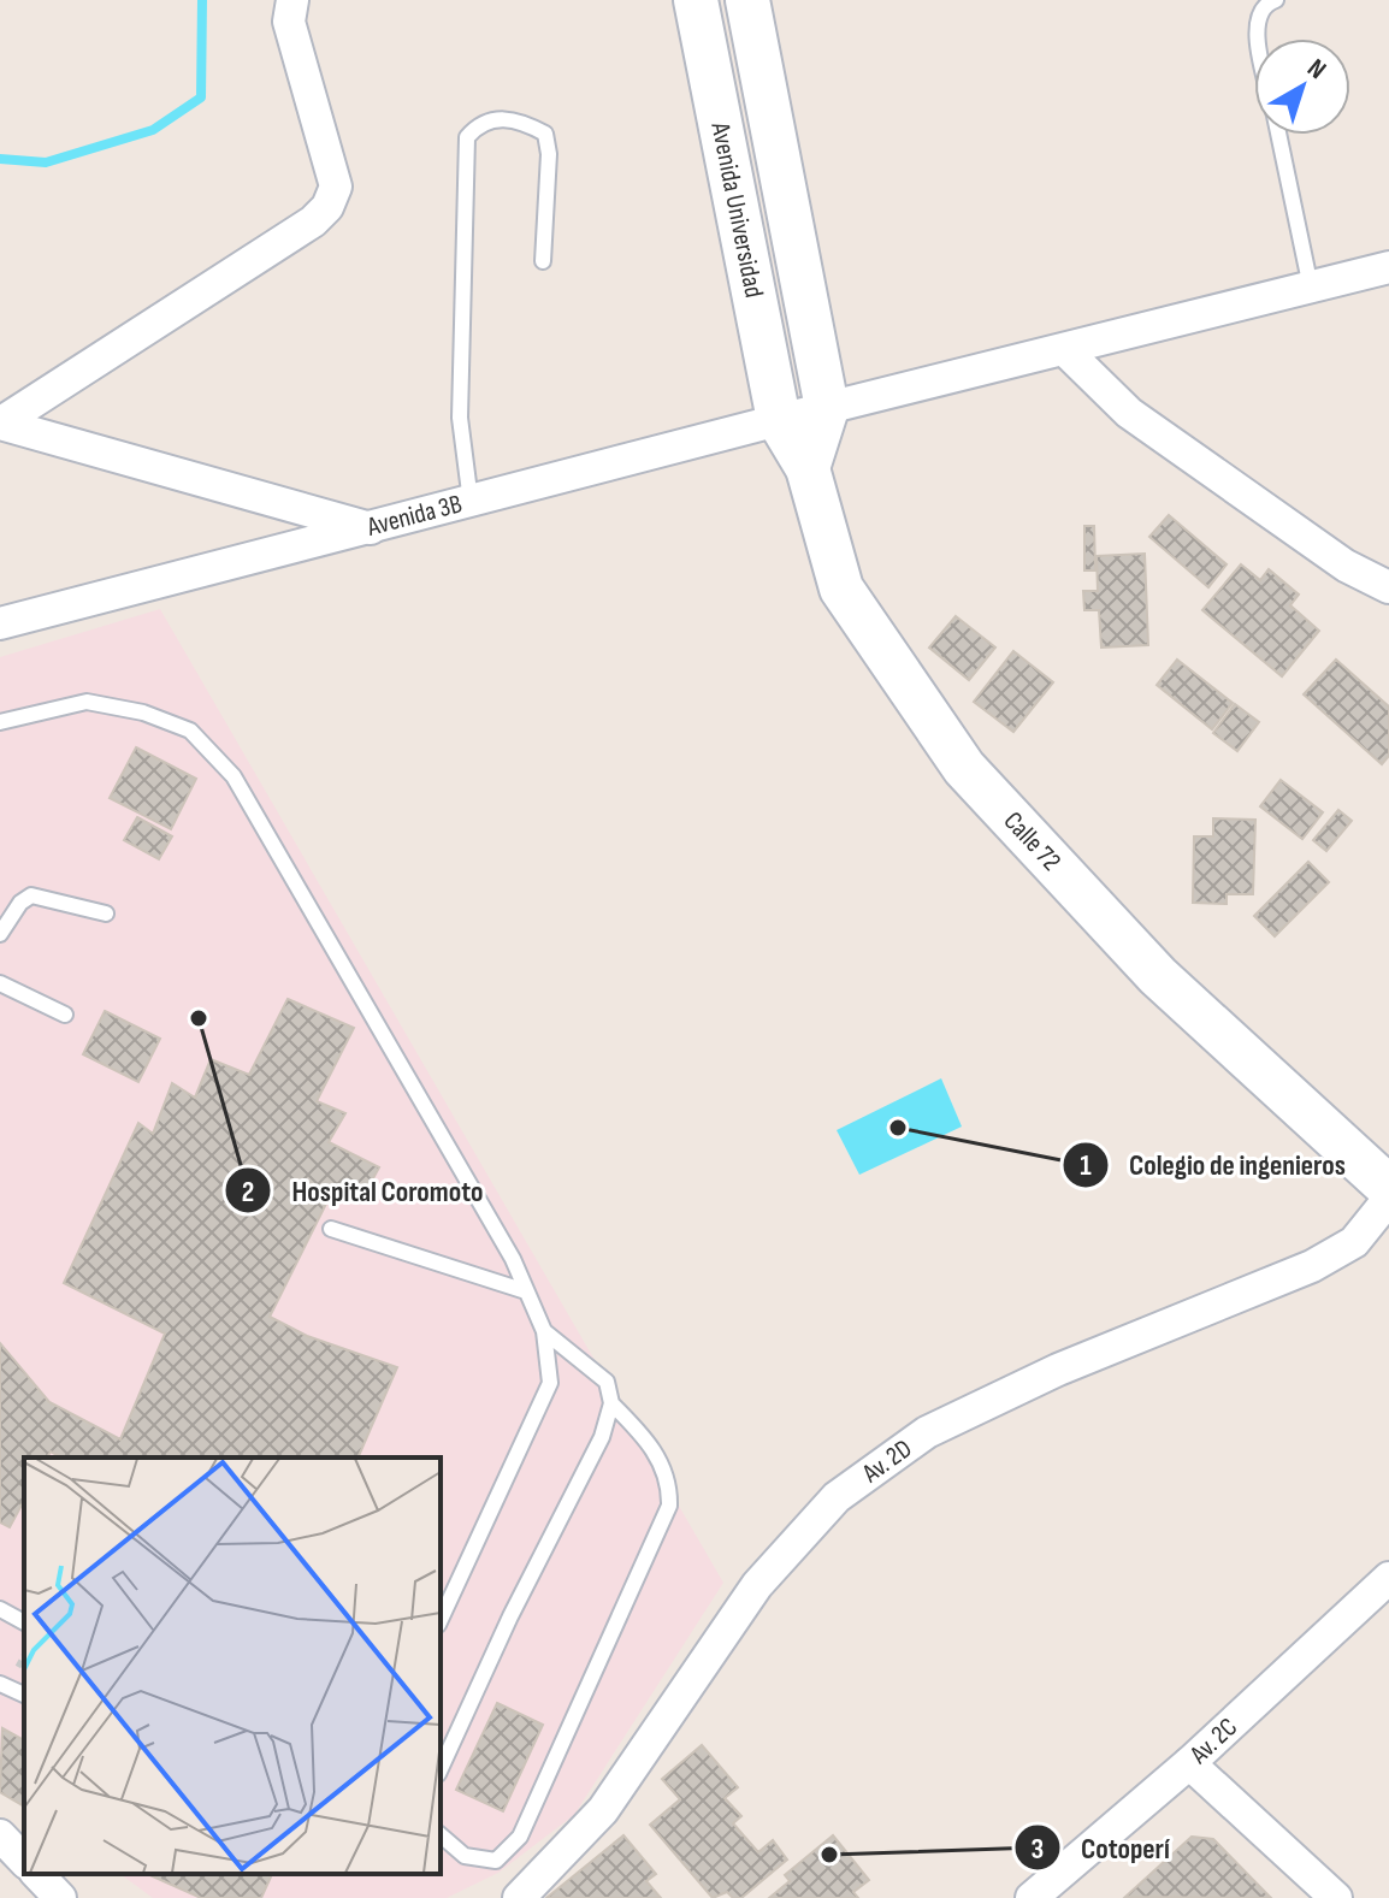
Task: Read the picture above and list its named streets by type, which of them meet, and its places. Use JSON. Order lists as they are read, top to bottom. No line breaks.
{"streets":{"street":["Avenida Universidad","Avenida 3B","Calle 72","Av. 2D","Av. 2C"]},"crossings":[["Avenida Universidad","Avenida 3B"],["Avenida Universidad","Calle 72"],["Avenida 3B","Calle 72"]],"places":["Hospital Coromoto","Colegio de ingenieros","Cotoperí"],"north":"top right"}
